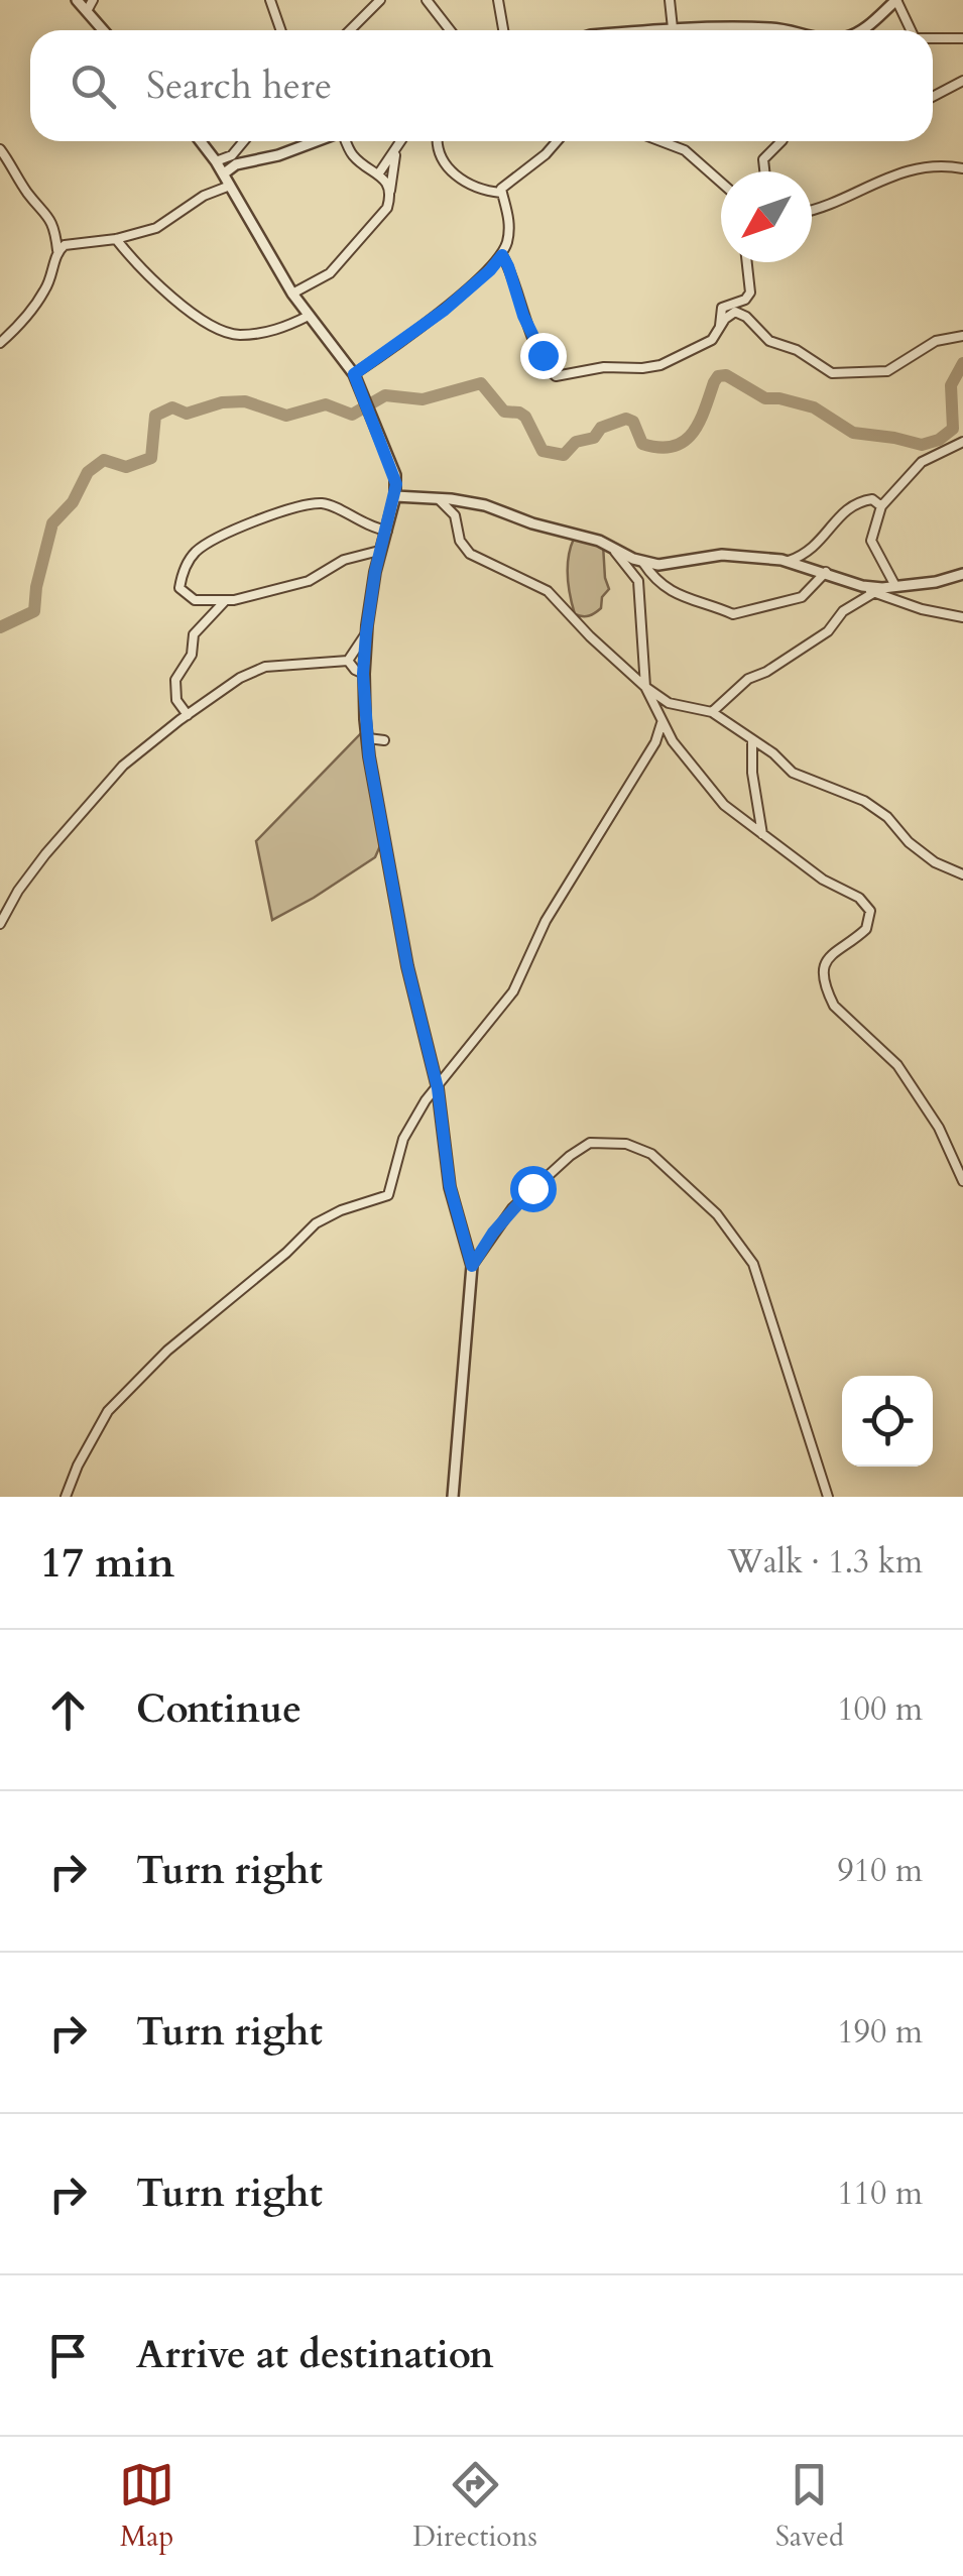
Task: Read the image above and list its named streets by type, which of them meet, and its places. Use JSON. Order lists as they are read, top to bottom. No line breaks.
{"north":"bottom left","page":{"search":"Search here","heading":["17 min","Walk · 1.3 km"],"list":[["Continue","100 m"],["Turn right","910 m"],["Turn right","190 m"],["Turn right","110 m"],"Arrive at destination"],"nav":["Map","Directions","Saved"]}}
